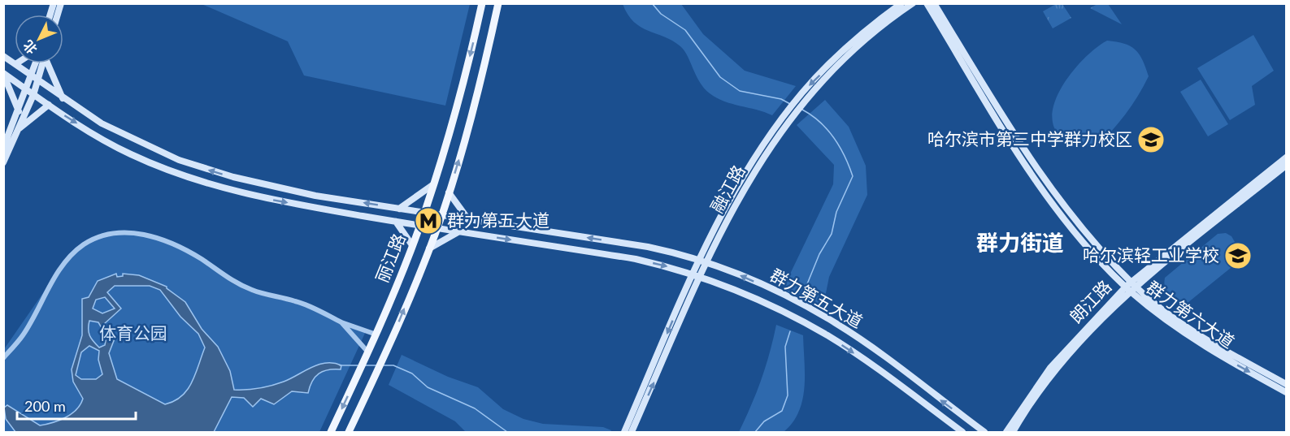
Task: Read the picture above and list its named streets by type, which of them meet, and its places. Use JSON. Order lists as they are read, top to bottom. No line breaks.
{"streets":{"main road":["融江路","丽江路","群力第五大道","朗江路","群力第六大道"]},"crossings":[["融江路","群力第五大道"],["丽江路","群力第五大道"],["朗江路","群力第六大道"]],"districts":["群力街道"],"parks":["体育公园"],"places":{"school or university":["哈尔滨市第三中学群力校区","哈尔滨轻工业学校"],"metro station":["群力第五大道"]},"scale_bar":"200 m","north":"bottom left"}
